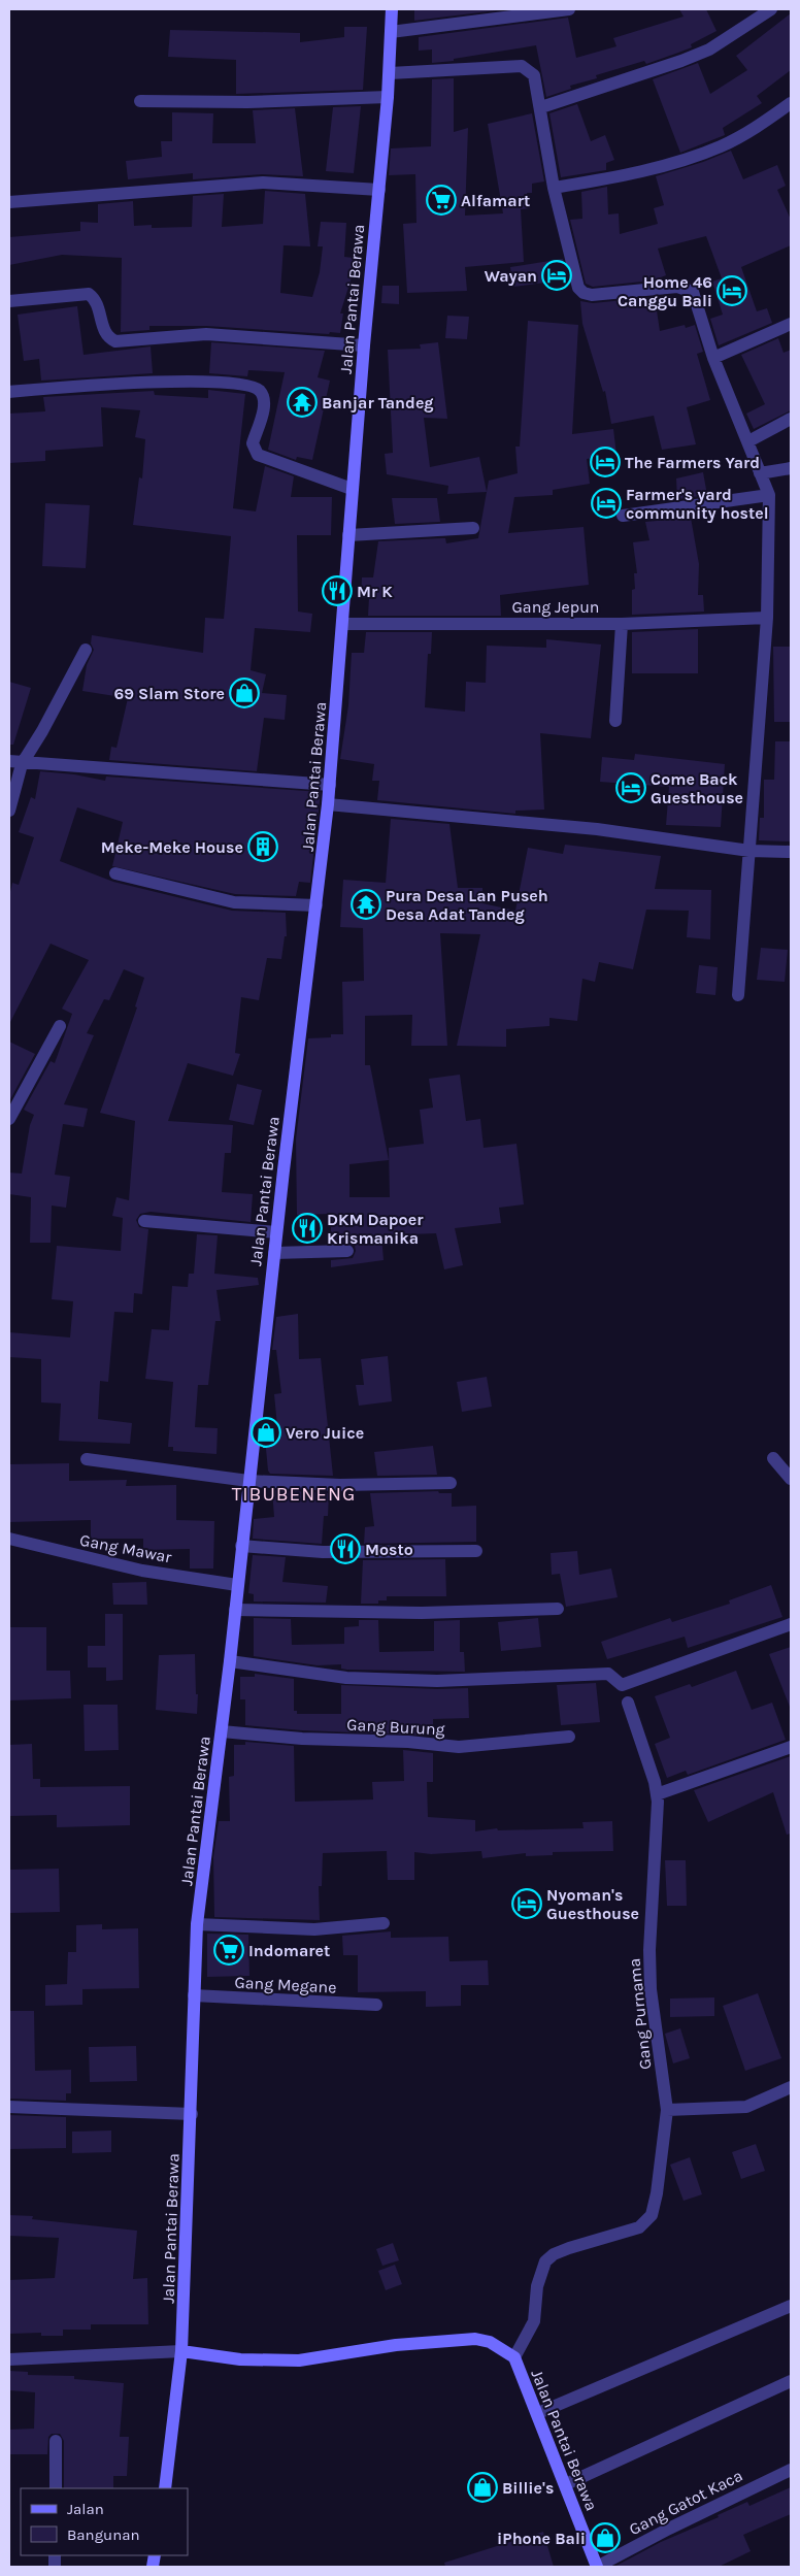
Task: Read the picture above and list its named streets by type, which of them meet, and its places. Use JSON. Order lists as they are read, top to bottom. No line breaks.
{"streets":{"street":["Jalan Pantai Berawa","Gang Jepun","Gang Mawar","Gang Burung","Gang Megane","Gang Purnama","Gang Gatot Kaca"]},"crossings":[["Jalan Pantai Berawa","Gang Jepun"],["Jalan Pantai Berawa","Gang Mawar"],["Jalan Pantai Berawa","Gang Burung"],["Jalan Pantai Berawa","Gang Megane"],["Jalan Pantai Berawa","Gang Purnama"],["Jalan Pantai Berawa","Gang Gatot Kaca"]],"districts":["TIBUBENENG"],"places":{"supermarket":["Alfamart","Indomaret"],"hotel":["Wayan","Home 46 Canggu Bali","The Farmers Yard","Farmer's yard community hostel","Come Back Guesthouse","Nyoman's Guesthouse"],"temple":["Banjar Tandeg","Pura Desa Lan Puseh Desa Adat Tandeg"],"restaurant":["Mr K","DKM Dapoer Krismanika","Mosto"],"shop":["69 Slam Store","Vero Juice","Billie's","iPhone Bali"],"building":["Meke-Meke House"]},"legend":["Jalan","Bangunan"]}
